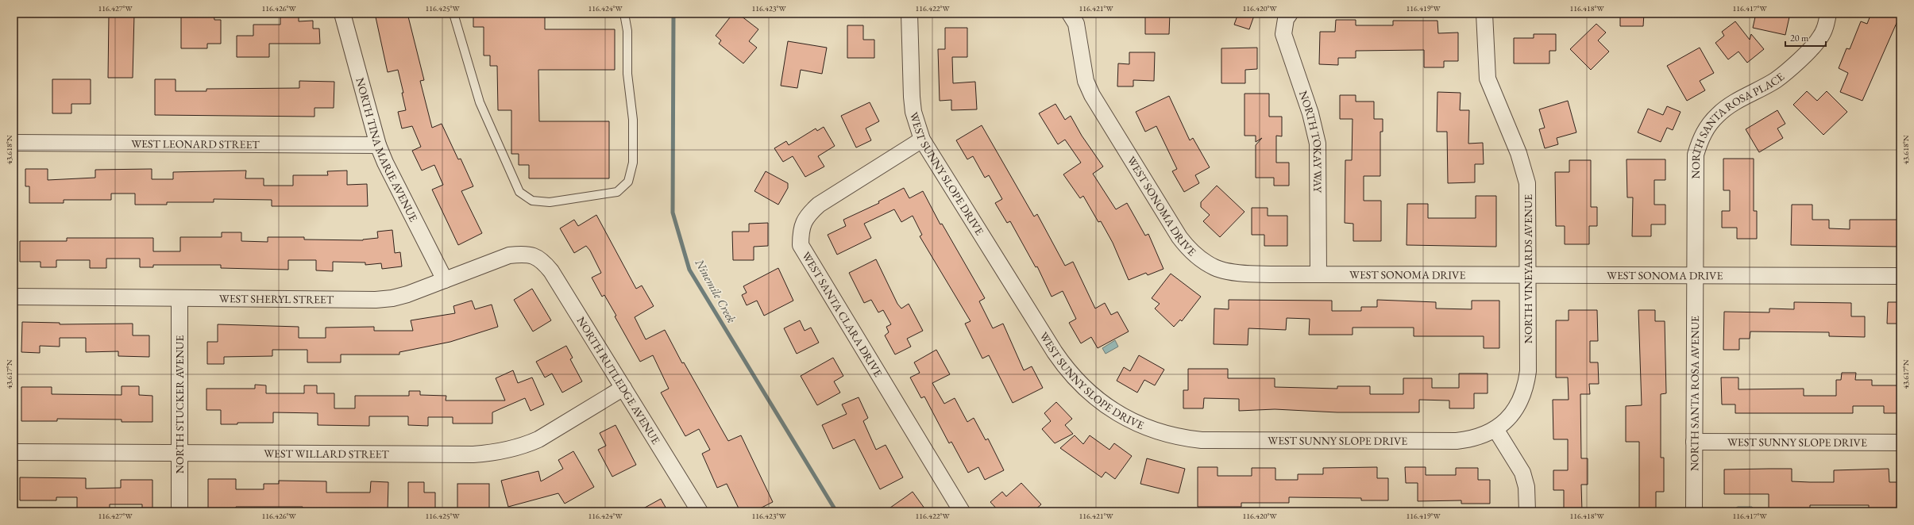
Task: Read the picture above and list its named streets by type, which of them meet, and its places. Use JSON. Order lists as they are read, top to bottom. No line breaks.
{"streets":{"street":["NORTH SANTA ROSA PLACE","NORTH TOKAY WAY","WEST LEONARD STREET","NORTH TINA MARIE AVENUE","WEST SUNNY SLOPE DRIVE","WEST SONOMA DRIVE","NORTH VINEYARDS AVENUE","WEST SHERYL STREET","WEST SANTA CLARA DRIVE","NORTH RUTLEDGE AVENUE","NORTH SANTA ROSA AVENUE","NORTH STUCKER AVENUE","WEST WILLARD STREET"]},"crossings":[["NORTH SANTA ROSA PLACE","WEST SONOMA DRIVE"],["NORTH SANTA ROSA PLACE","NORTH SANTA ROSA AVENUE"],["NORTH TOKAY WAY","WEST SONOMA DRIVE"],["WEST LEONARD STREET","NORTH TINA MARIE AVENUE"],["NORTH TINA MARIE AVENUE","WEST SHERYL STREET"],["WEST SUNNY SLOPE DRIVE","NORTH VINEYARDS AVENUE"],["WEST SUNNY SLOPE DRIVE","WEST SANTA CLARA DRIVE"],["WEST SUNNY SLOPE DRIVE","NORTH SANTA ROSA AVENUE"],["WEST SONOMA DRIVE","NORTH VINEYARDS AVENUE"],["WEST SONOMA DRIVE","NORTH SANTA ROSA AVENUE"],["WEST SHERYL STREET","NORTH RUTLEDGE AVENUE"],["WEST SHERYL STREET","NORTH STUCKER AVENUE"],["NORTH RUTLEDGE AVENUE","WEST WILLARD STREET"],["NORTH STUCKER AVENUE","WEST WILLARD STREET"]],"water":["Ninemile Creek"],"scale_bar":"20 m","coordinates":["116.427°W","116.426°W","116.425°W","116.424°W","116.423°W","116.422°W","116.421°W","116.420°W","116.419°W","116.418°W","116.417°W","43.618°N","43.617°N"]}
